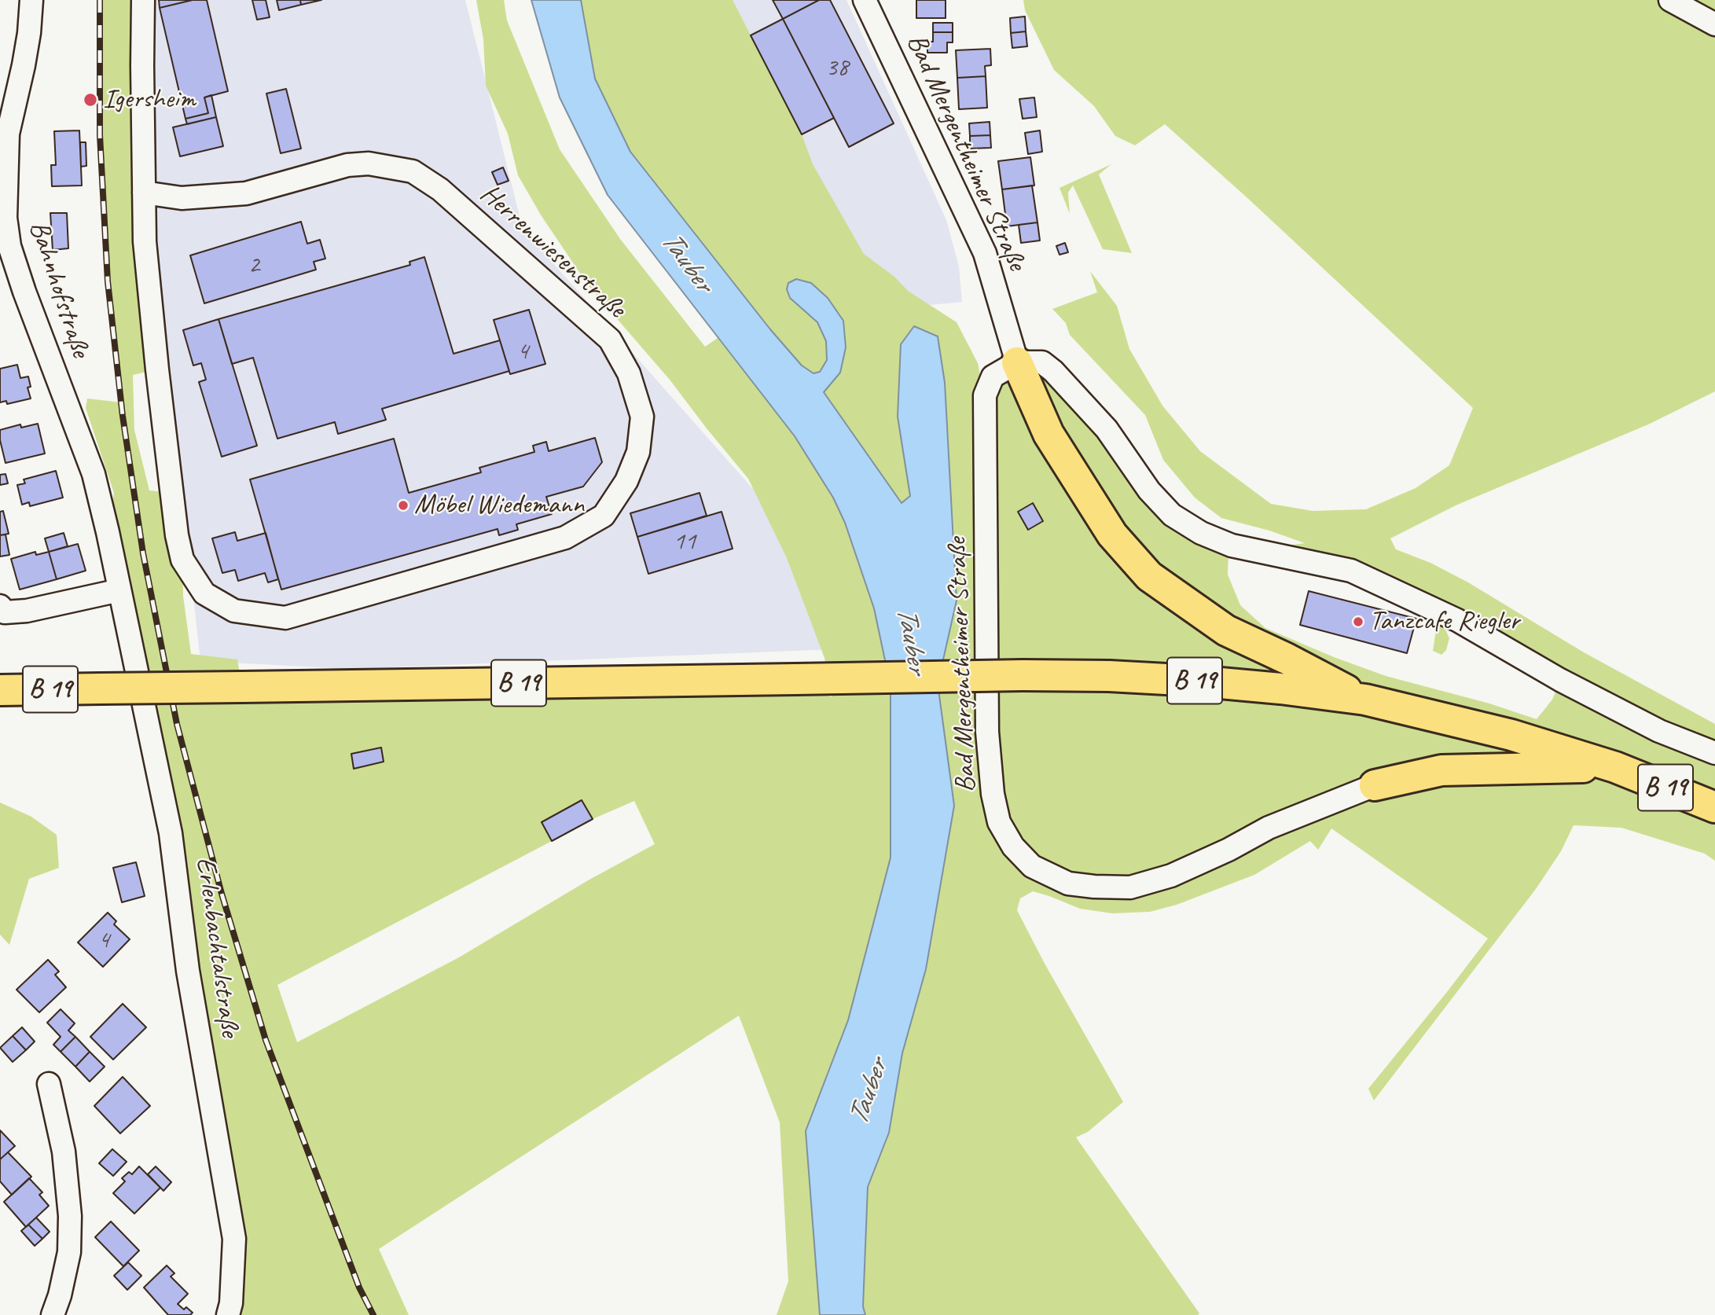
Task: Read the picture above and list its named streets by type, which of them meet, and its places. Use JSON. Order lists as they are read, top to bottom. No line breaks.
{"streets":{"main road":["B 19"],"street":["Bad Mergentheimer Straße","Herrenwiesenstraße","Bahnhofstraße","Erlenbachtalstraße"]},"crossings":[["Bahnhofstraße","Erlenbachtalstraße"]],"water":["Tauber"],"places":["Igersheim","Möbel Wiedemann","Tanzcafe Riegler"],"house_numbers":["38","2","4","11","4"]}
